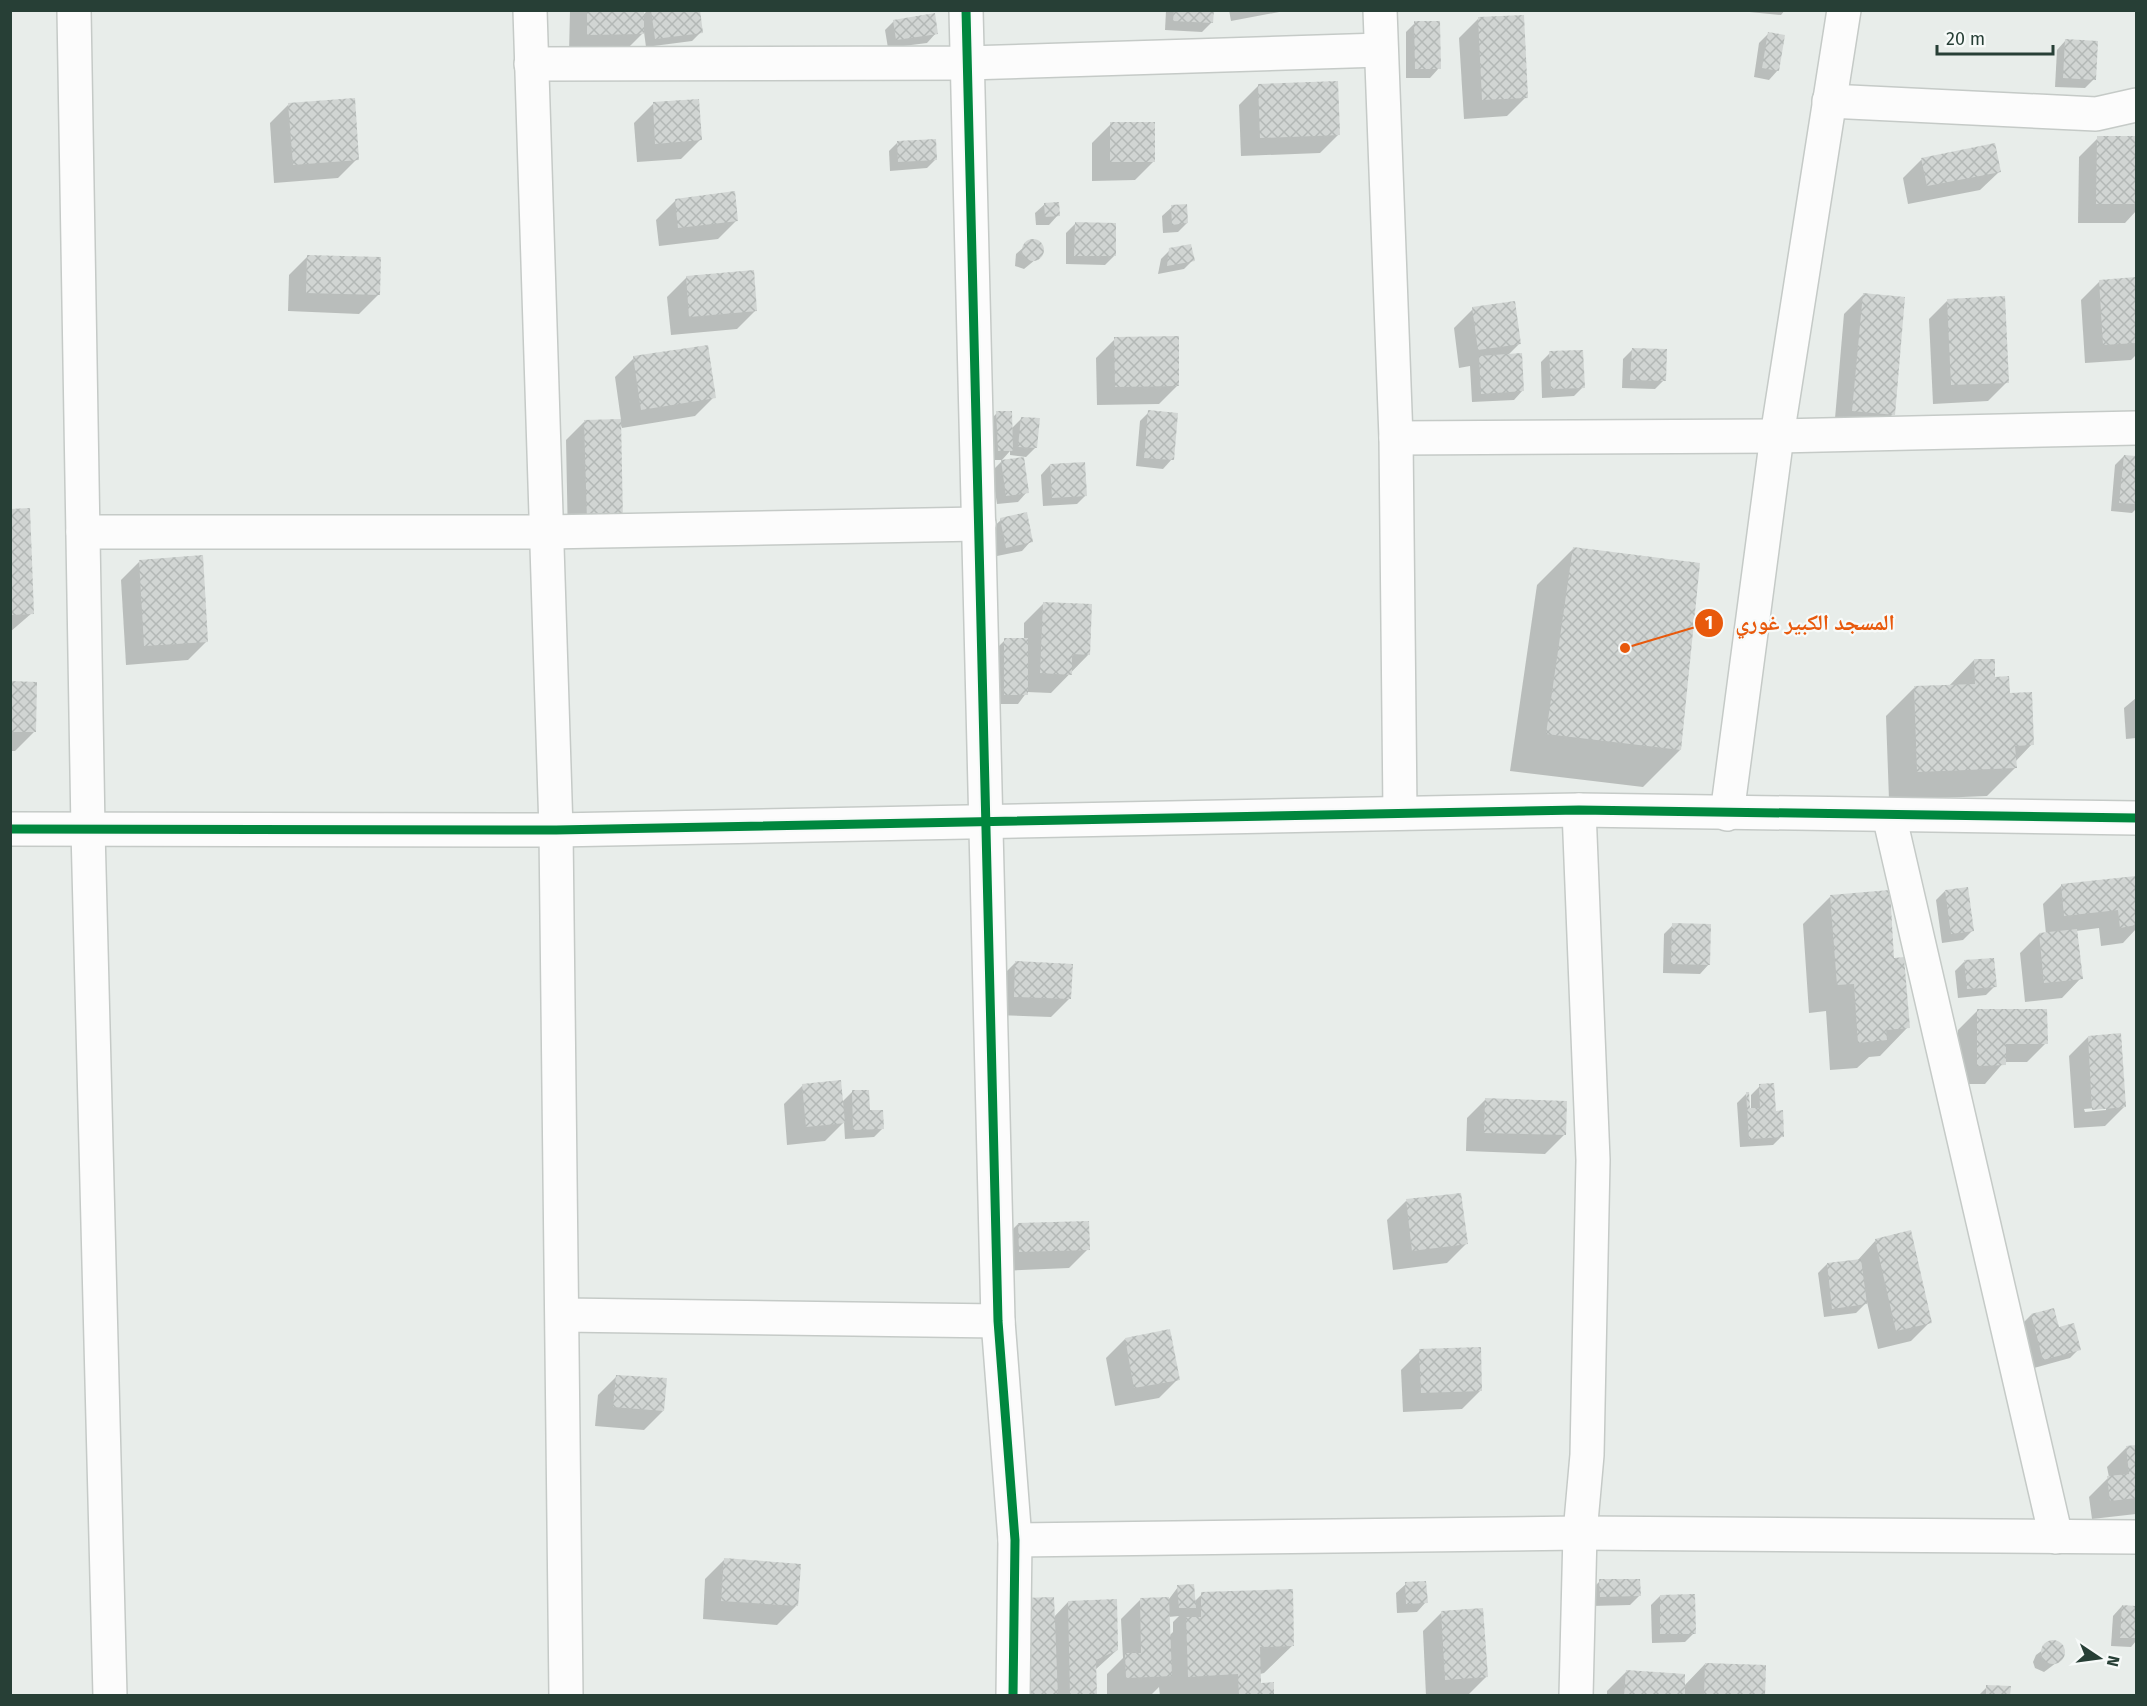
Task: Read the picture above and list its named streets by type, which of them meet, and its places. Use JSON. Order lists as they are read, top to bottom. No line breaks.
{"places":["المسجد الكبير غوري"],"scale_bar":"20 m","north":"right"}
